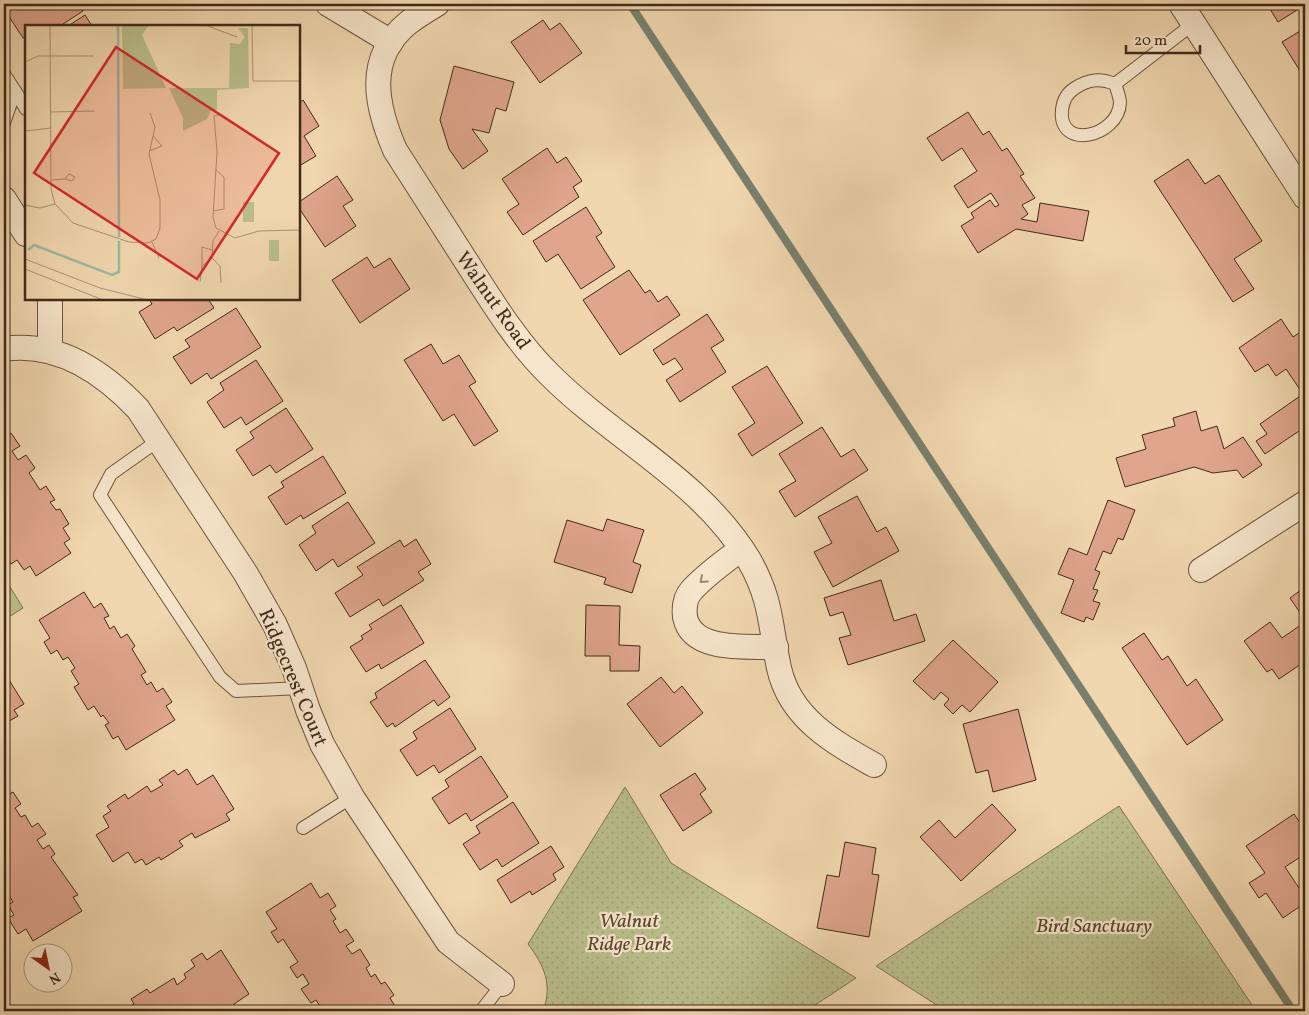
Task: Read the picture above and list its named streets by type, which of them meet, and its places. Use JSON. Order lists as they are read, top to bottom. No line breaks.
{"streets":{"street":["Walnut Road","Ridgecrest Court"]},"parks":["Walnut Ridge Park","Bird Sanctuary"],"scale_bar":"20 m","north":"bottom right"}
